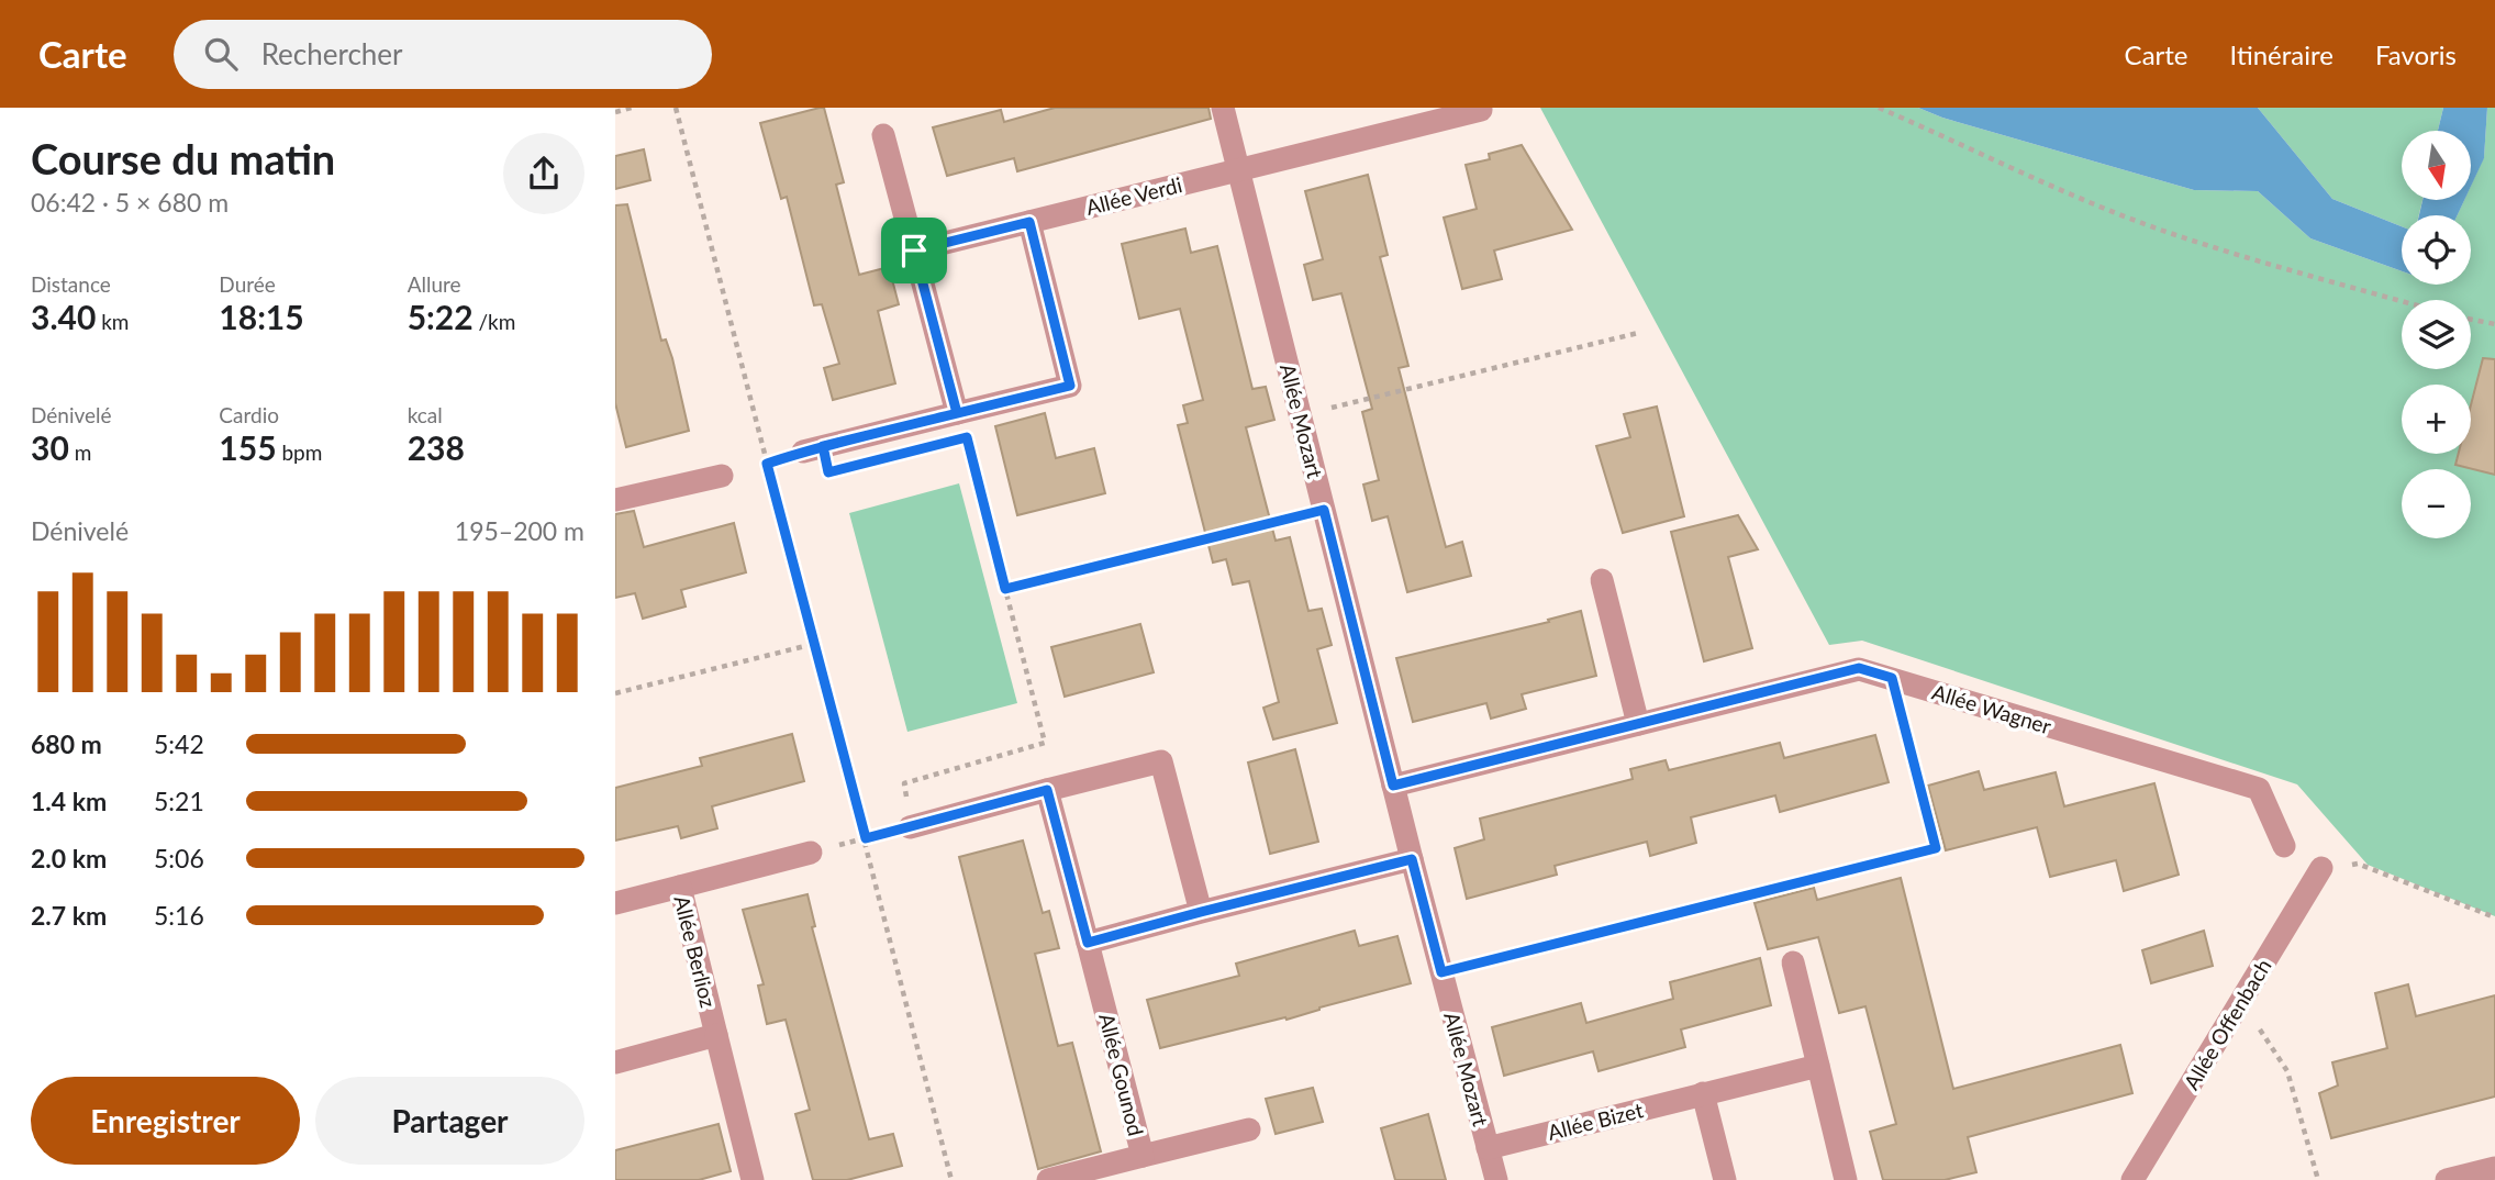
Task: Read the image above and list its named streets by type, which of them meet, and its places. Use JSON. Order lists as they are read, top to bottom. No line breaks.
{"streets":{"street":["Allée Verdi","Allée Mozart","Allée Wagner","Allée Berlioz","Allée Offenbach","Allée Gounod","Allée Bizet"]},"crossings":[["Allée Verdi","Allée Mozart"],["Allée Mozart","Allée Wagner"],["Allée Mozart","Allée Bizet"]],"north":"bottom","page":{"header":"Carte","search":"Rechercher","nav":["Carte","Itinéraire","Favoris"],"heading":["Course du matin","06:42 · 5 × 680 m"],"map_buttons":["+","−"],"stats":[["Distance","3.40 km"],["Durée","18:15"],["Allure","5:22 /km"],["Dénivelé","30 m"],["Cardio","155 bpm"],["kcal","238"]],"chart":["Dénivelé","195–200 m"],"list":[{"name":"680 m","note":"5:42"},{"name":"1.4 km","note":"5:21"},{"name":"2.0 km","note":"5:06"},{"name":"2.7 km","note":"5:16"}],"buttons":["Enregistrer","Partager"]}}
